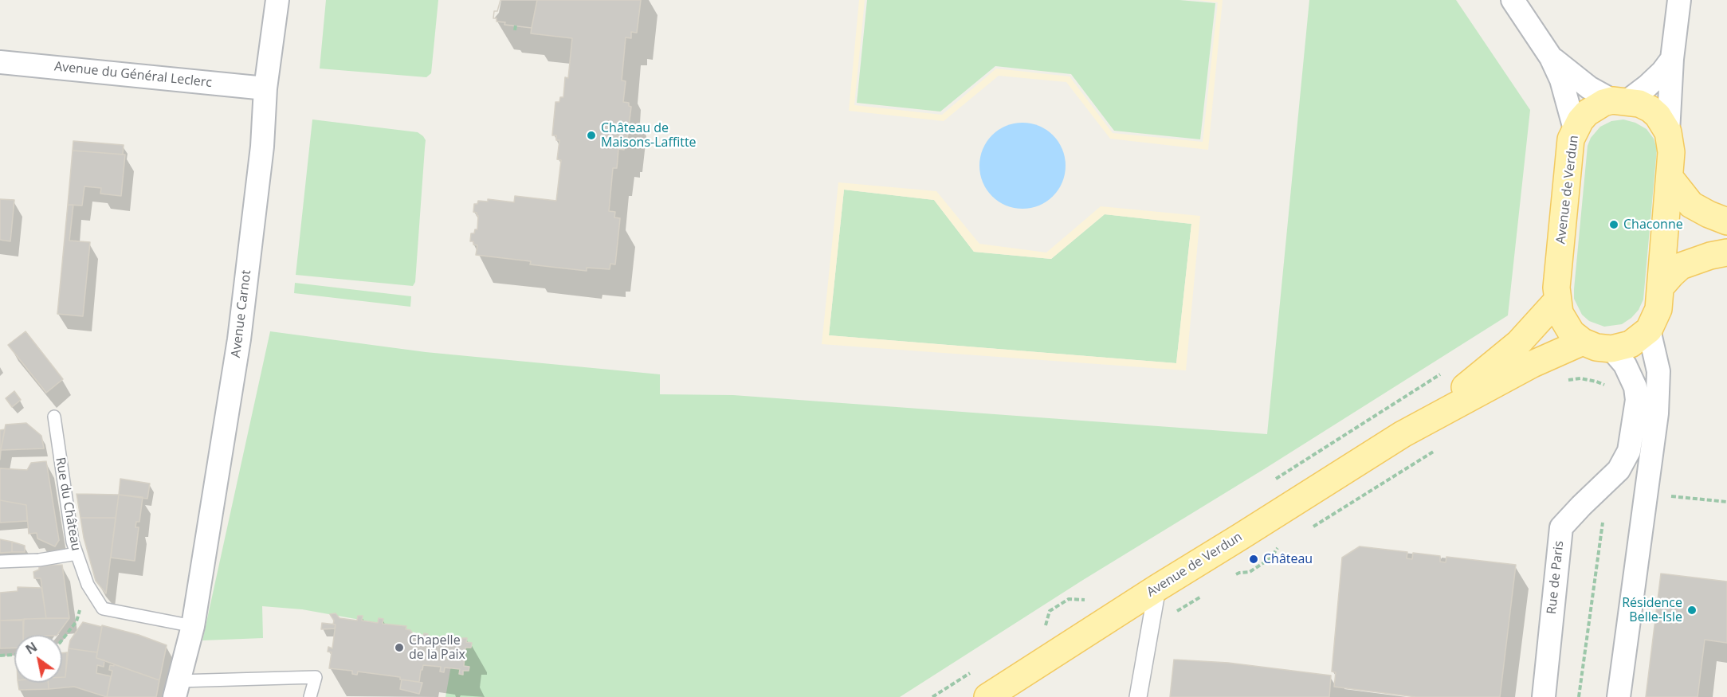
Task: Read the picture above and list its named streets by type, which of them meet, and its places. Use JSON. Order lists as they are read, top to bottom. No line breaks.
{"streets":{"main road":["Avenue de Verdun"],"street":["Avenue du Général Leclerc","Avenue Carnot","Rue de Paris"],"lane":["Rue du Château"]},"crossings":[["Avenue du Général Leclerc","Avenue Carnot"],["Avenue de Verdun","Rue de Paris"],["Avenue Carnot","Rue du Château"]],"places":["Château de Maisons-Laffitte","Chaconne","Château","Résidence Belle-Isle","Chapelle de la Paix"],"north":"top left"}
